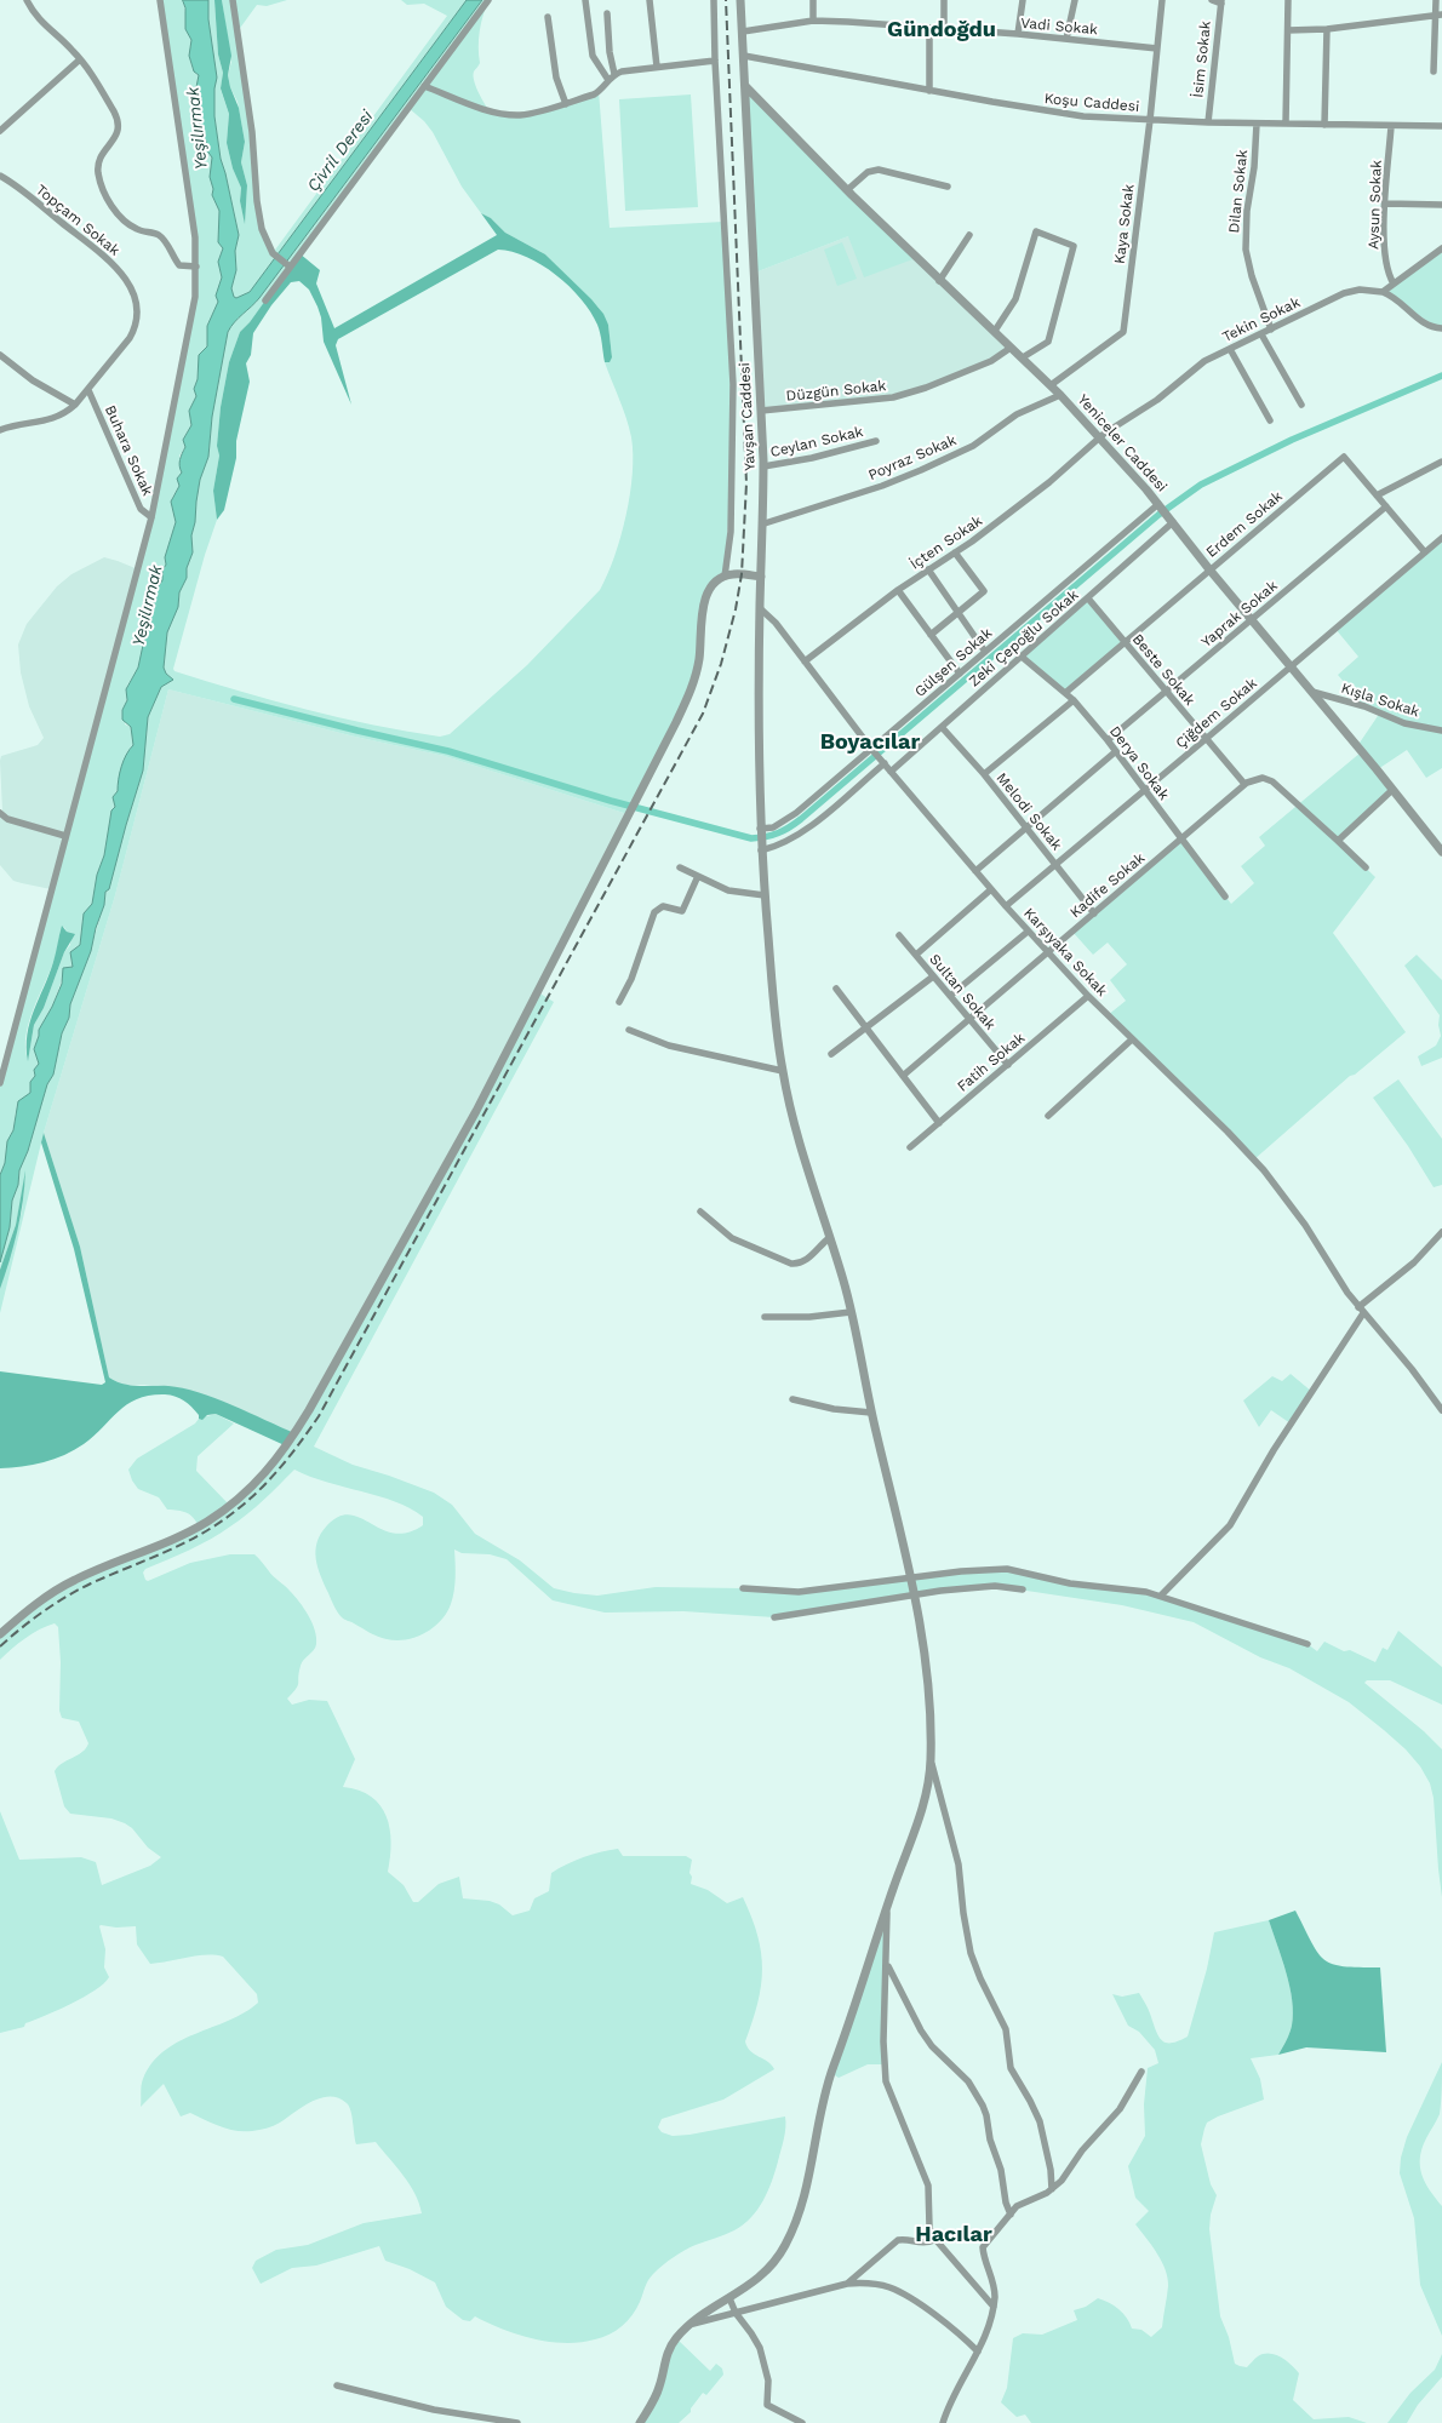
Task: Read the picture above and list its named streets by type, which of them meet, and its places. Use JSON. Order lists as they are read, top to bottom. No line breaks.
{"streets":{"street":["Vadi Sokak","İsim Sokak","Koşu Caddesi","Dilan Sokak","Aysun Sokak","Topçam Sokak","Kaya Sokak","Tekin Sokak","Düzgün Sokak","Yavşan Caddesi","Ceylan Sokak","Yeniceler Caddesi","Buhara Sokak","Poyraz Sokak","Erdem Sokak","İçten Sokak","Yaprak Sokak","Zeki Çepoğlu Sokak","Gülşen Sokak","Beste Sokak","Kışla Sokak","Çiğdem Sokak","Derya Sokak","Melodi Sokak","Kadife Sokak","Karşıyaka Sokak","Sultan Sokak","Fatih Sokak"]},"crossings":[["Vadi Sokak","Kaya Sokak"],["Vadi Sokak","Yavşan Caddesi"],["İsim Sokak","Koşu Caddesi"],["Koşu Caddesi","Dilan Sokak"],["Koşu Caddesi","Aysun Sokak"],["Koşu Caddesi","Kaya Sokak"],["Koşu Caddesi","Yavşan Caddesi"],["Dilan Sokak","Tekin Sokak"],["Topçam Sokak","Buhara Sokak"],["Kaya Sokak","Yeniceler Caddesi"],["Tekin Sokak","Yeniceler Caddesi"],["Tekin Sokak","İçten Sokak"],["Düzgün Sokak","Yavşan Caddesi"],["Düzgün Sokak","Yeniceler Caddesi"],["Yavşan Caddesi","Ceylan Sokak"],["Yavşan Caddesi","Yeniceler Caddesi"],["Yavşan Caddesi","Poyraz Sokak"],["Yavşan Caddesi","Gülşen Sokak"],["Yavşan Caddesi","Karşıyaka Sokak"],["Yeniceler Caddesi","Poyraz Sokak"],["Yeniceler Caddesi","Erdem Sokak"],["Yeniceler Caddesi","İçten Sokak"],["Yeniceler Caddesi","Yaprak Sokak"],["Yeniceler Caddesi","Zeki Çepoğlu Sokak"],["Yeniceler Caddesi","Gülşen Sokak"],["Yeniceler Caddesi","Kışla Sokak"],["Yeniceler Caddesi","Çiğdem Sokak"],["Erdem Sokak","Yaprak Sokak"],["Erdem Sokak","Beste Sokak"],["Erdem Sokak","Çiğdem Sokak"],["Erdem Sokak","Derya Sokak"],["İçten Sokak","Karşıyaka Sokak"],["Yaprak Sokak","Beste Sokak"],["Yaprak Sokak","Derya Sokak"],["Zeki Çepoğlu Sokak","Beste Sokak"],["Zeki Çepoğlu Sokak","Derya Sokak"],["Zeki Çepoğlu Sokak","Melodi Sokak"],["Zeki Çepoğlu Sokak","Karşıyaka Sokak"],["Gülşen Sokak","Karşıyaka Sokak"],["Beste Sokak","Çiğdem Sokak"],["Beste Sokak","Kadife Sokak"],["Çiğdem Sokak","Derya Sokak"],["Çiğdem Sokak","Melodi Sokak"],["Çiğdem Sokak","Karşıyaka Sokak"],["Derya Sokak","Kadife Sokak"],["Melodi Sokak","Kadife Sokak"],["Kadife Sokak","Karşıyaka Sokak"],["Kadife Sokak","Sultan Sokak"],["Karşıyaka Sokak","Fatih Sokak"],["Sultan Sokak","Fatih Sokak"]],"districts":["Gündoğdu","Boyacılar","Hacılar"],"water":["Yeşilırmak","Çivril Deresi"]}
